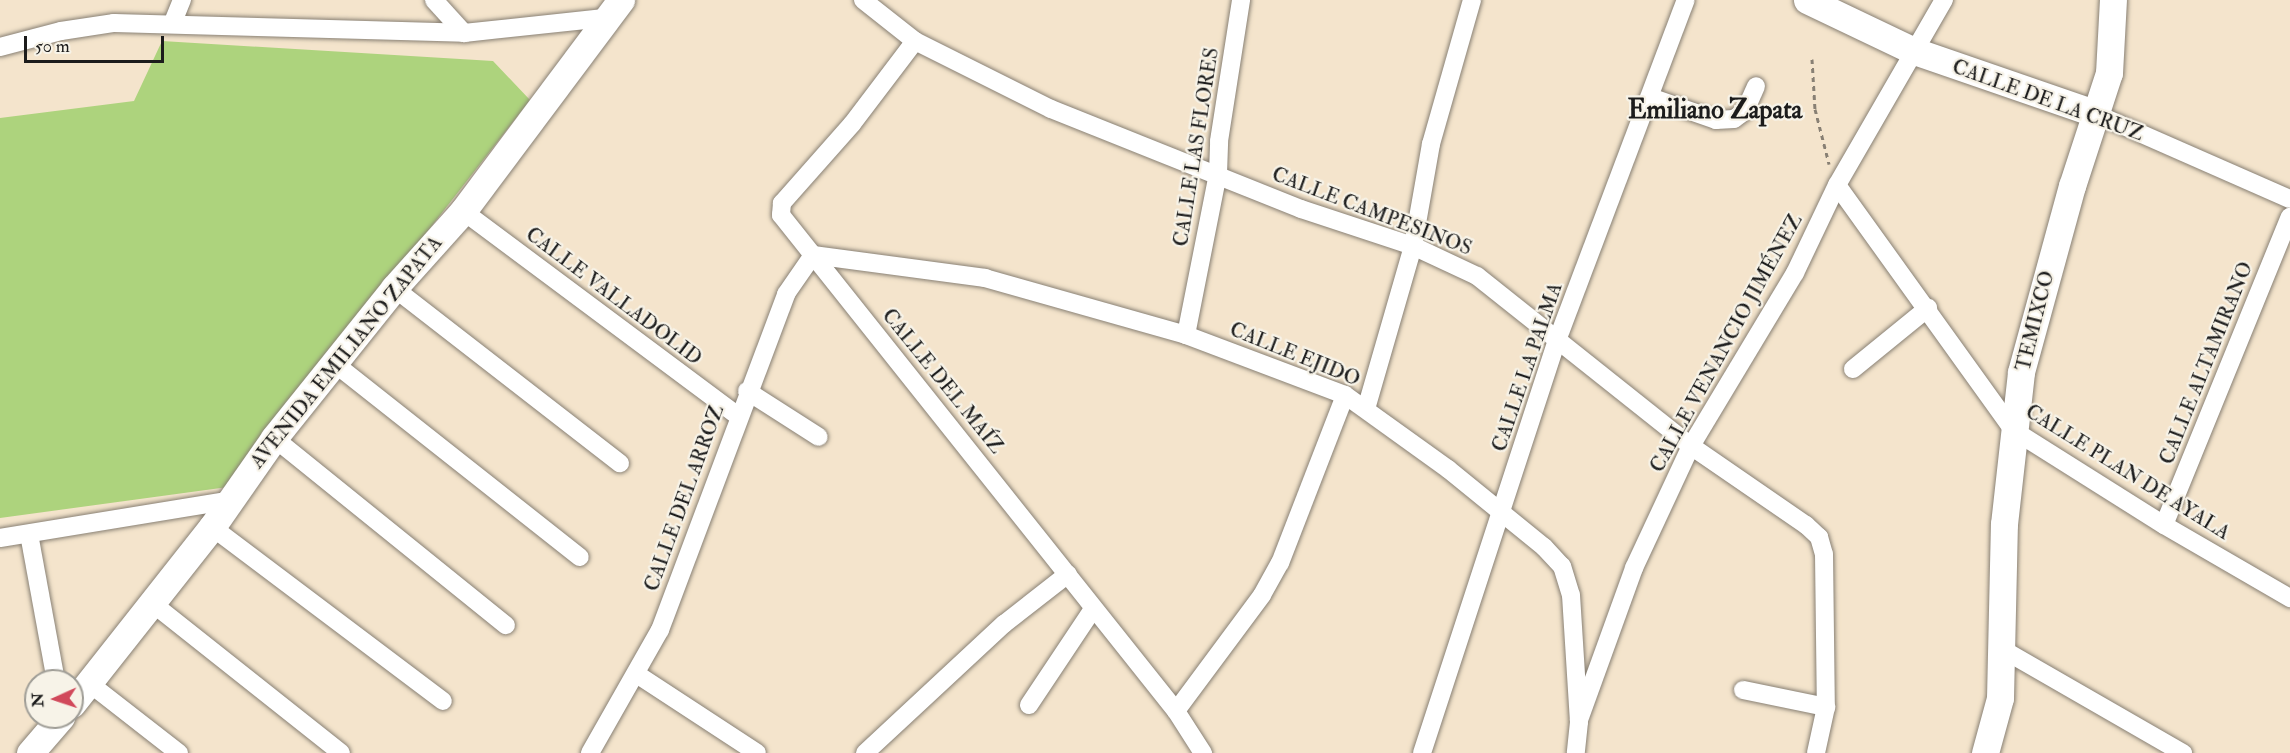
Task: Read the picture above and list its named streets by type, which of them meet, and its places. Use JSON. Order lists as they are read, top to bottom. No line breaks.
{"streets":{"main road":["CALLE DE LA CRUZ","TEMIXCO","AVENIDA EMILIANO ZAPATA"],"street":["CALLE LAS FLORES","CALLE CAMPESINOS","CALLE VALLADOLID","CALLE VENANCIO JIMÉNEZ","CALLE EJIDO","CALLE ALTAMIRANO","CALLE LA PALMA","CALLE DEL MAÍZ","CALLE PLAN DE AYALA","CALLE DEL ARROZ"]},"crossings":[["CALLE DE LA CRUZ","TEMIXCO"],["CALLE DE LA CRUZ","CALLE VENANCIO JIMÉNEZ"],["CALLE LAS FLORES","CALLE CAMPESINOS"],["CALLE LAS FLORES","CALLE EJIDO"],["CALLE CAMPESINOS","CALLE VENANCIO JIMÉNEZ"],["CALLE CAMPESINOS","CALLE LA PALMA"],["CALLE CAMPESINOS","CALLE DEL MAÍZ"],["CALLE VALLADOLID","AVENIDA EMILIANO ZAPATA"],["CALLE VALLADOLID","CALLE DEL ARROZ"],["TEMIXCO","CALLE PLAN DE AYALA"],["CALLE VENANCIO JIMÉNEZ","CALLE EJIDO"],["CALLE VENANCIO JIMÉNEZ","CALLE PLAN DE AYALA"],["CALLE EJIDO","CALLE LA PALMA"],["CALLE EJIDO","CALLE DEL MAÍZ"],["CALLE EJIDO","CALLE DEL ARROZ"],["CALLE ALTAMIRANO","CALLE PLAN DE AYALA"],["CALLE DEL MAÍZ","CALLE DEL ARROZ"]],"districts":["Emiliano Zapata"],"scale_bar":"50 m","north":"left"}
